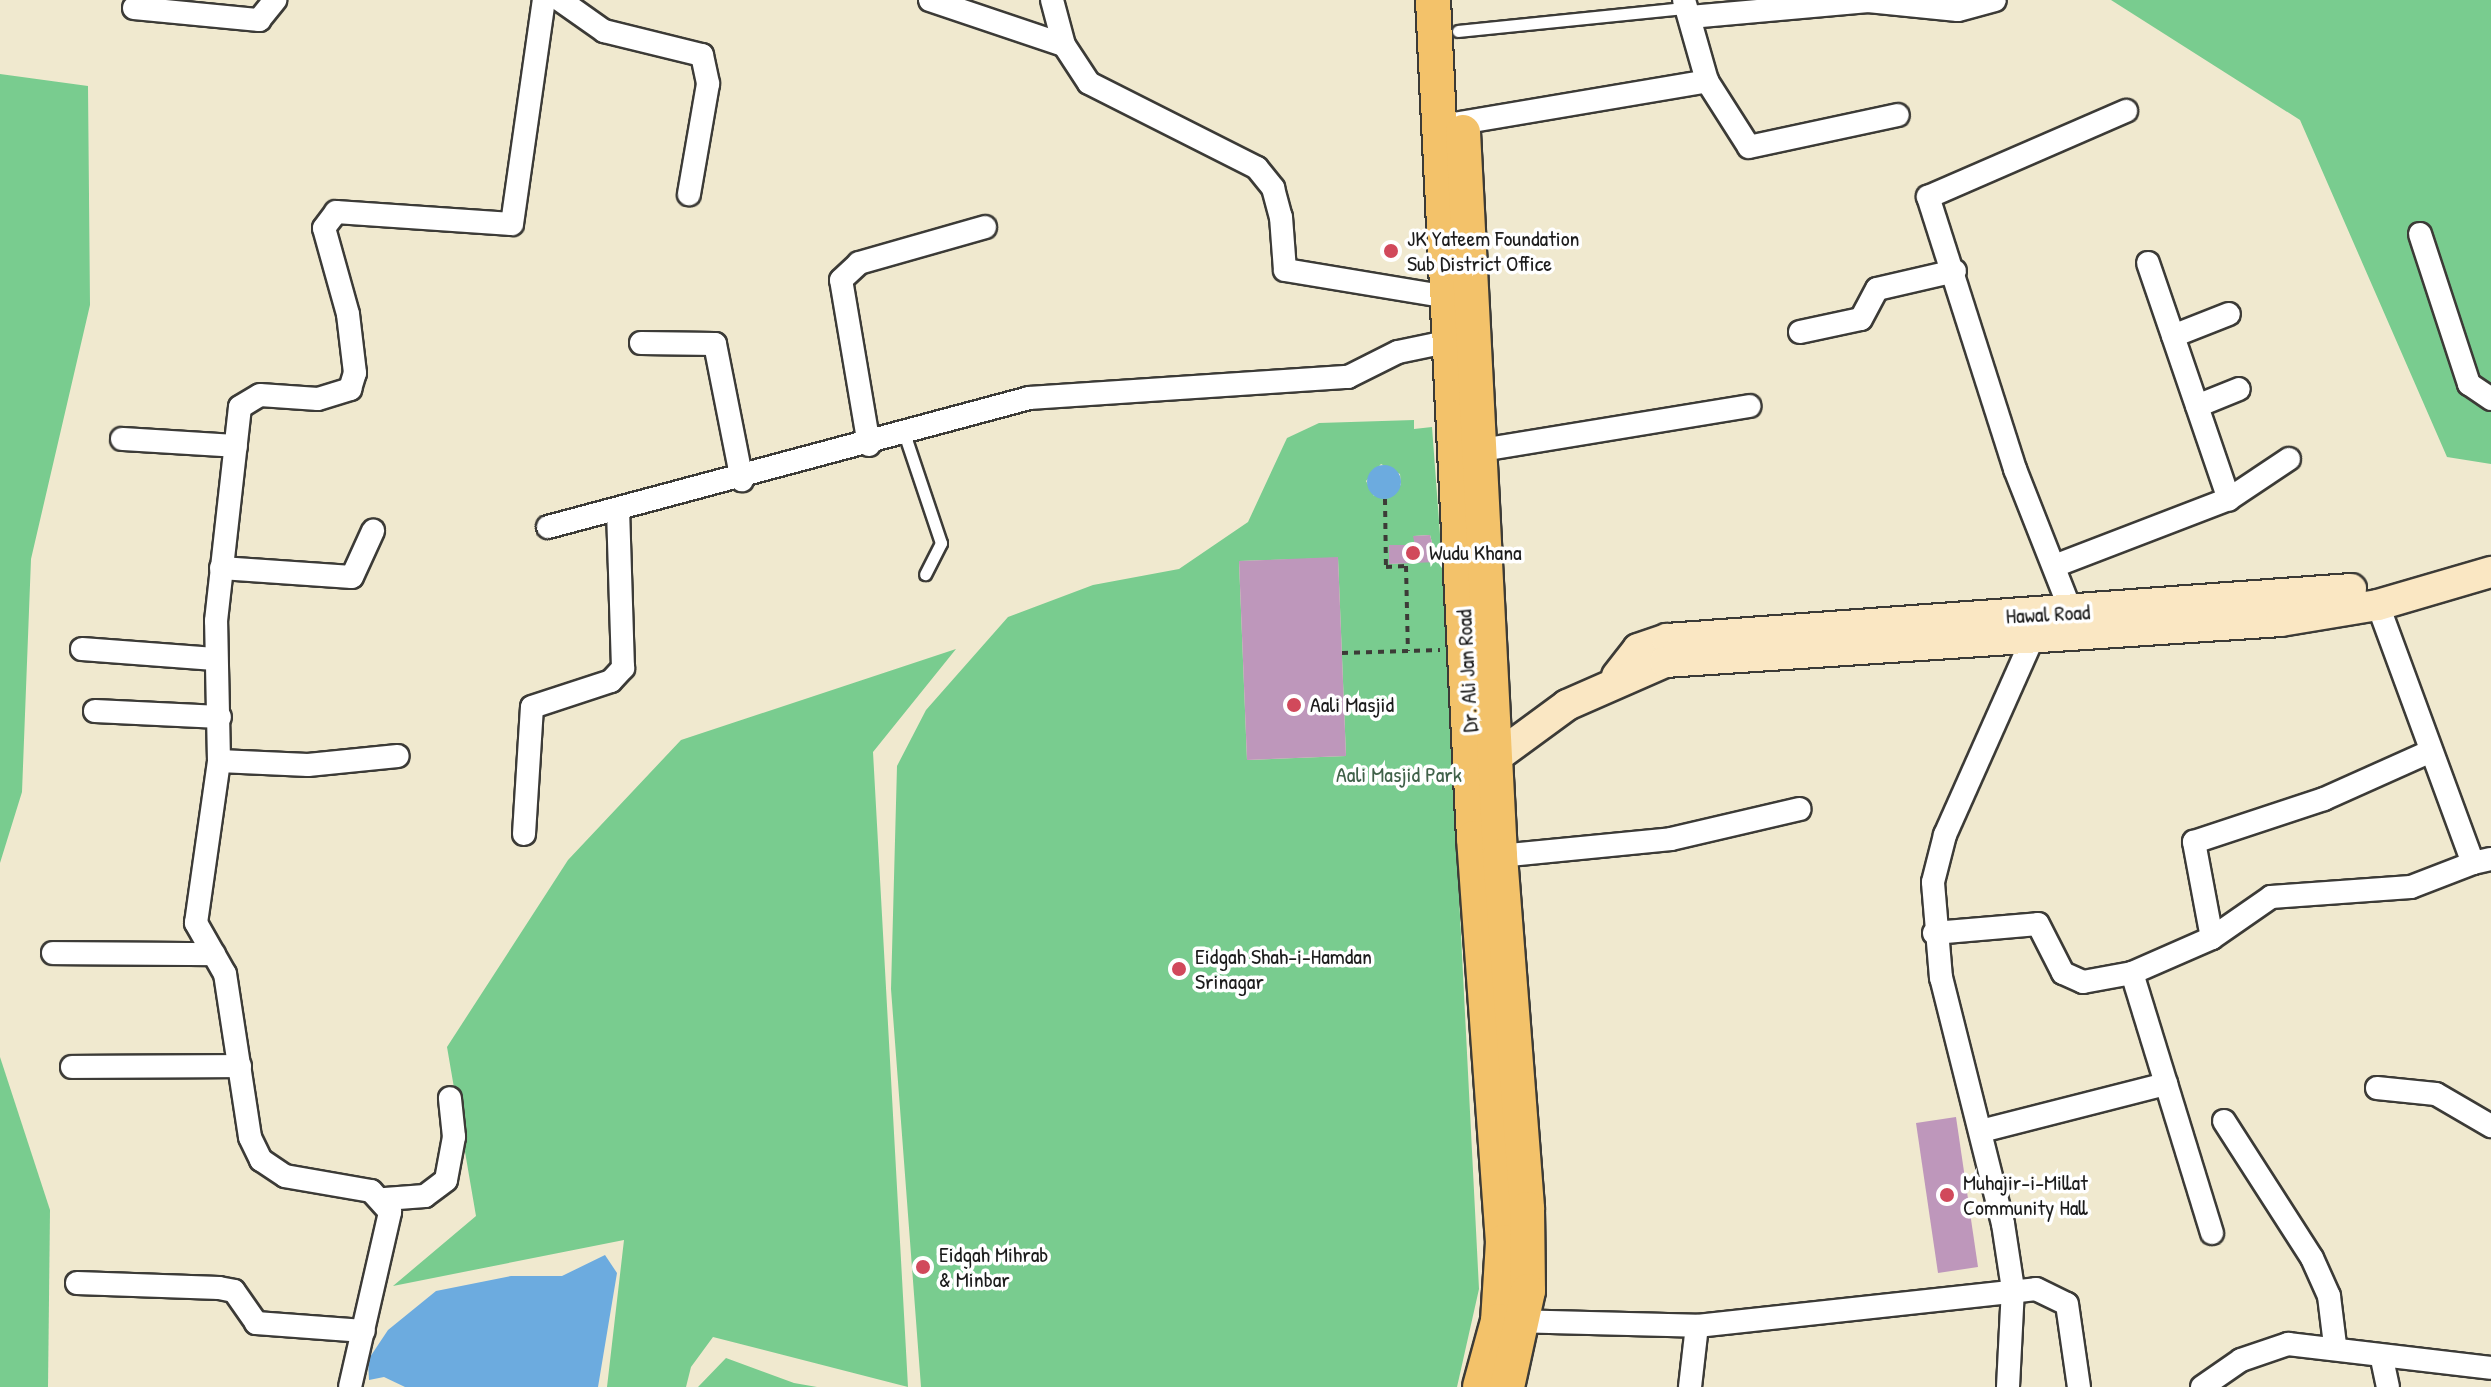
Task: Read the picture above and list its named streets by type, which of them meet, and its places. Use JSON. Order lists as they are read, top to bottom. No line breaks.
{"streets":{"main road":["Hawal Road","Dr. Ali Jan Road"]},"crossings":[["Hawal Road","Dr. Ali Jan Road"]],"parks":["Aali Masjid Park"],"places":["JK Yateem Foundation Sub District Office","Wudu Khana","Aali Masjid","Eidgah Shah-i-Hamdan Srinagar","Muhajir-i-Millat Community Hall","Eidgah Mihrab & Minbar"]}
